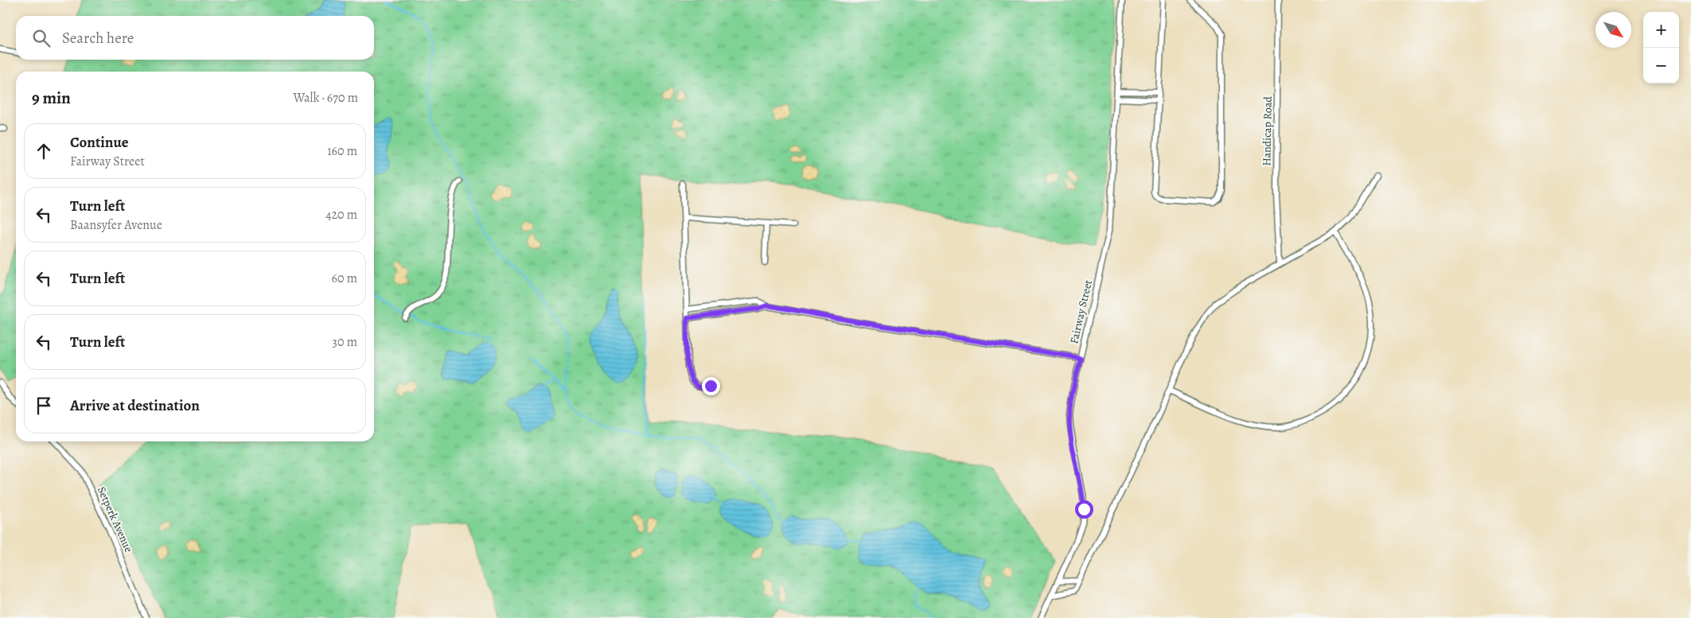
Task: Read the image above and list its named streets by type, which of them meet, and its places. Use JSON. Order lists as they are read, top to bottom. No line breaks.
{"streets":{"street":["Handicap Road","Fairway Street","Setperk Avenue"]},"north":"bottom right","page":{"map_buttons":["+","−"],"search":"Search here","heading":["9 min","Walk · 670 m"],"list":[["Continue","Fairway Street","160 m"],["Turn left","Baansyfer Avenue","420 m"],["Turn left","60 m"],["Turn left","30 m"],"Arrive at destination"]}}
